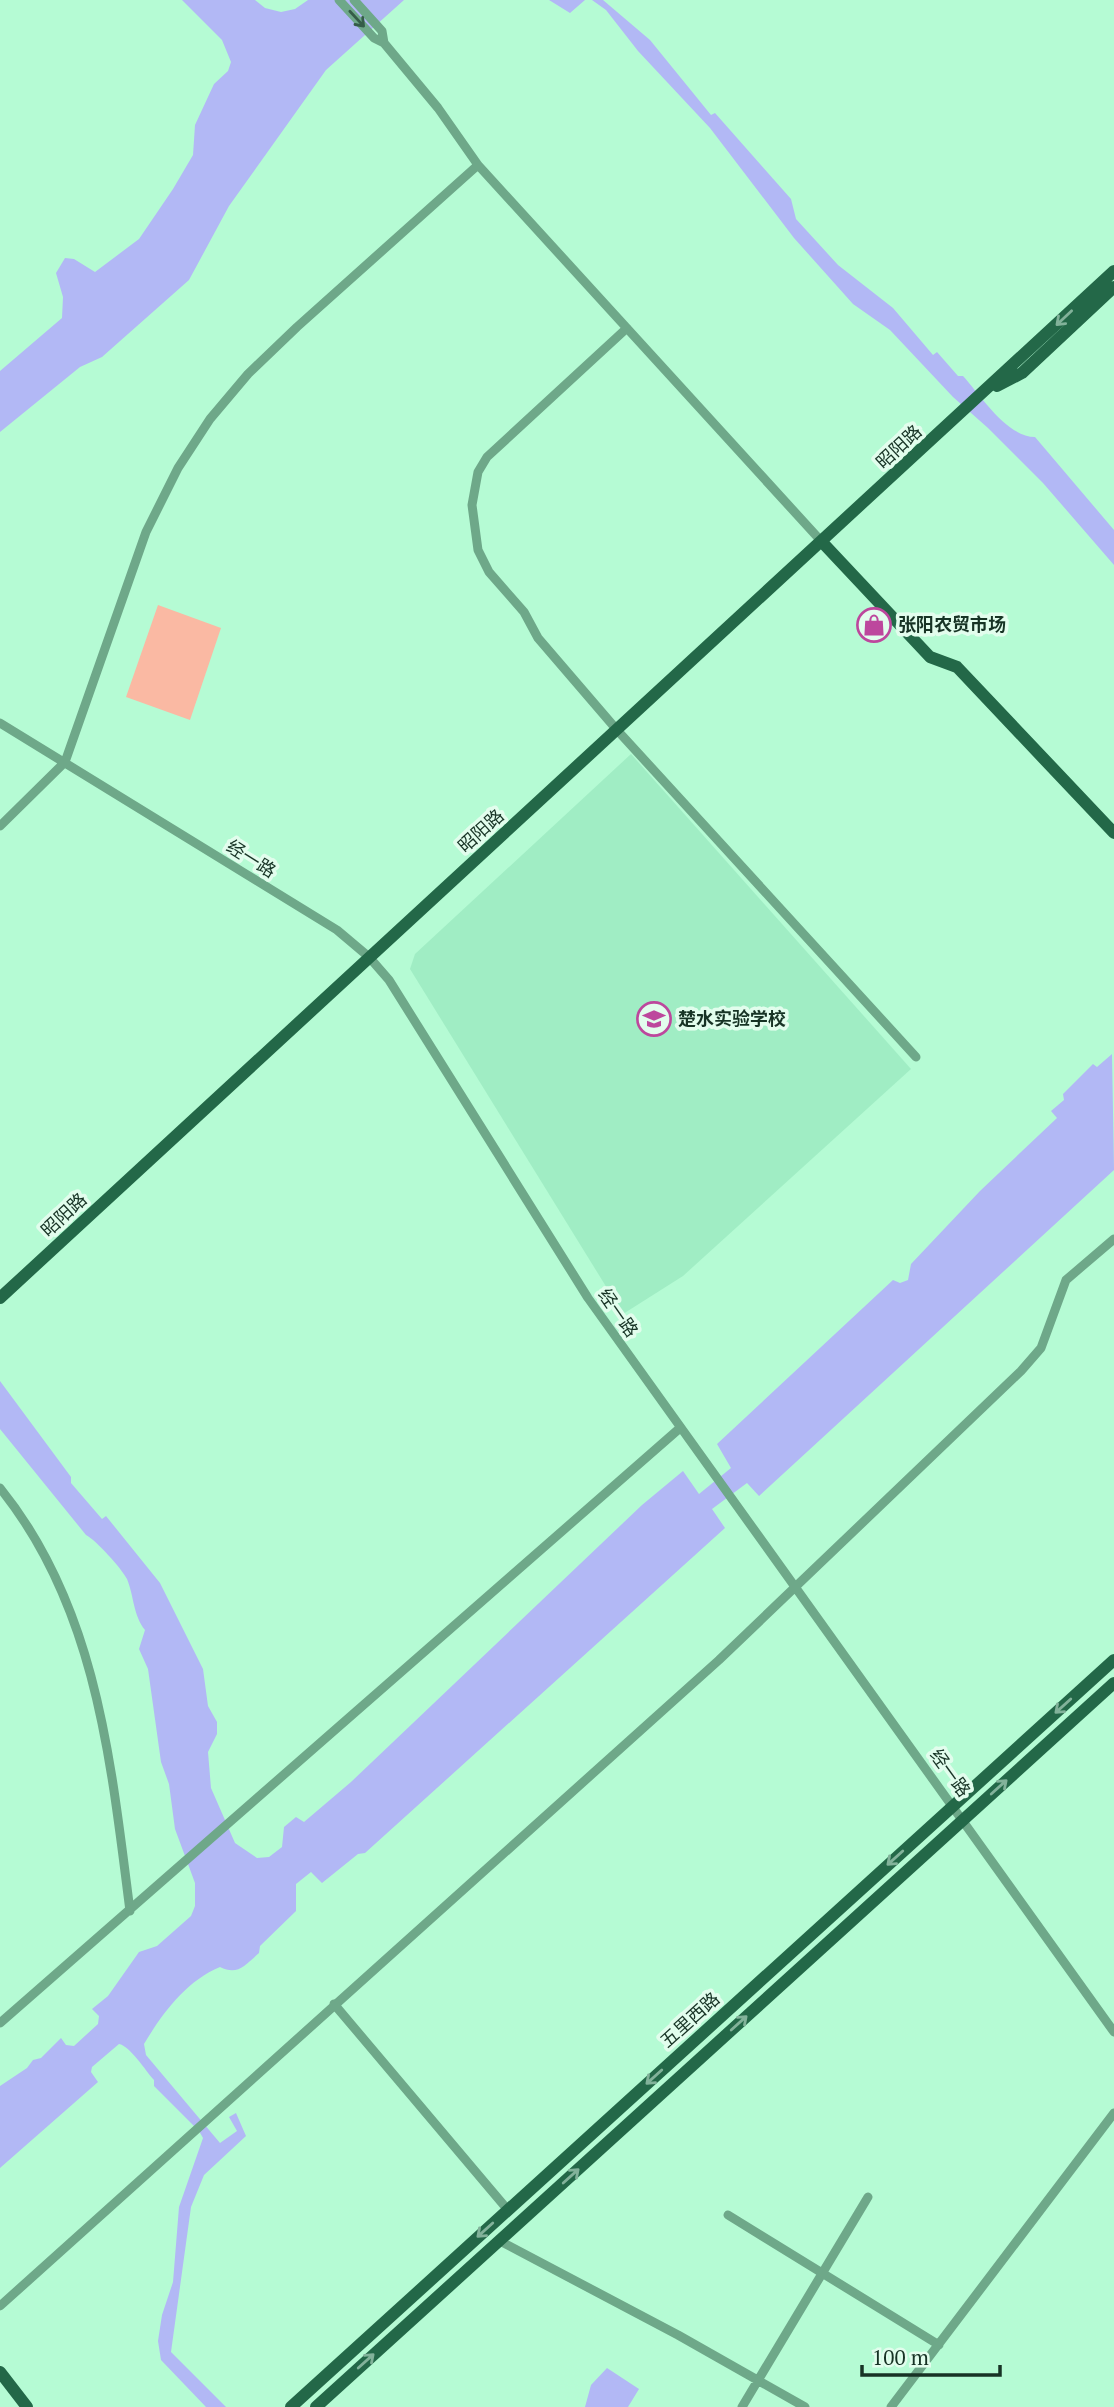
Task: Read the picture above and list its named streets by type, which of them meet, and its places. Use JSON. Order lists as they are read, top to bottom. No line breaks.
{"streets":{"main road":["昭阳路","五里西路"],"street":["经一路"]},"crossings":[["昭阳路","经一路"],["经一路","五里西路"]],"places":{"shop":["张阳农贸市场"],"school or university":["楚水实验学校"]},"scale_bar":"100 m"}
